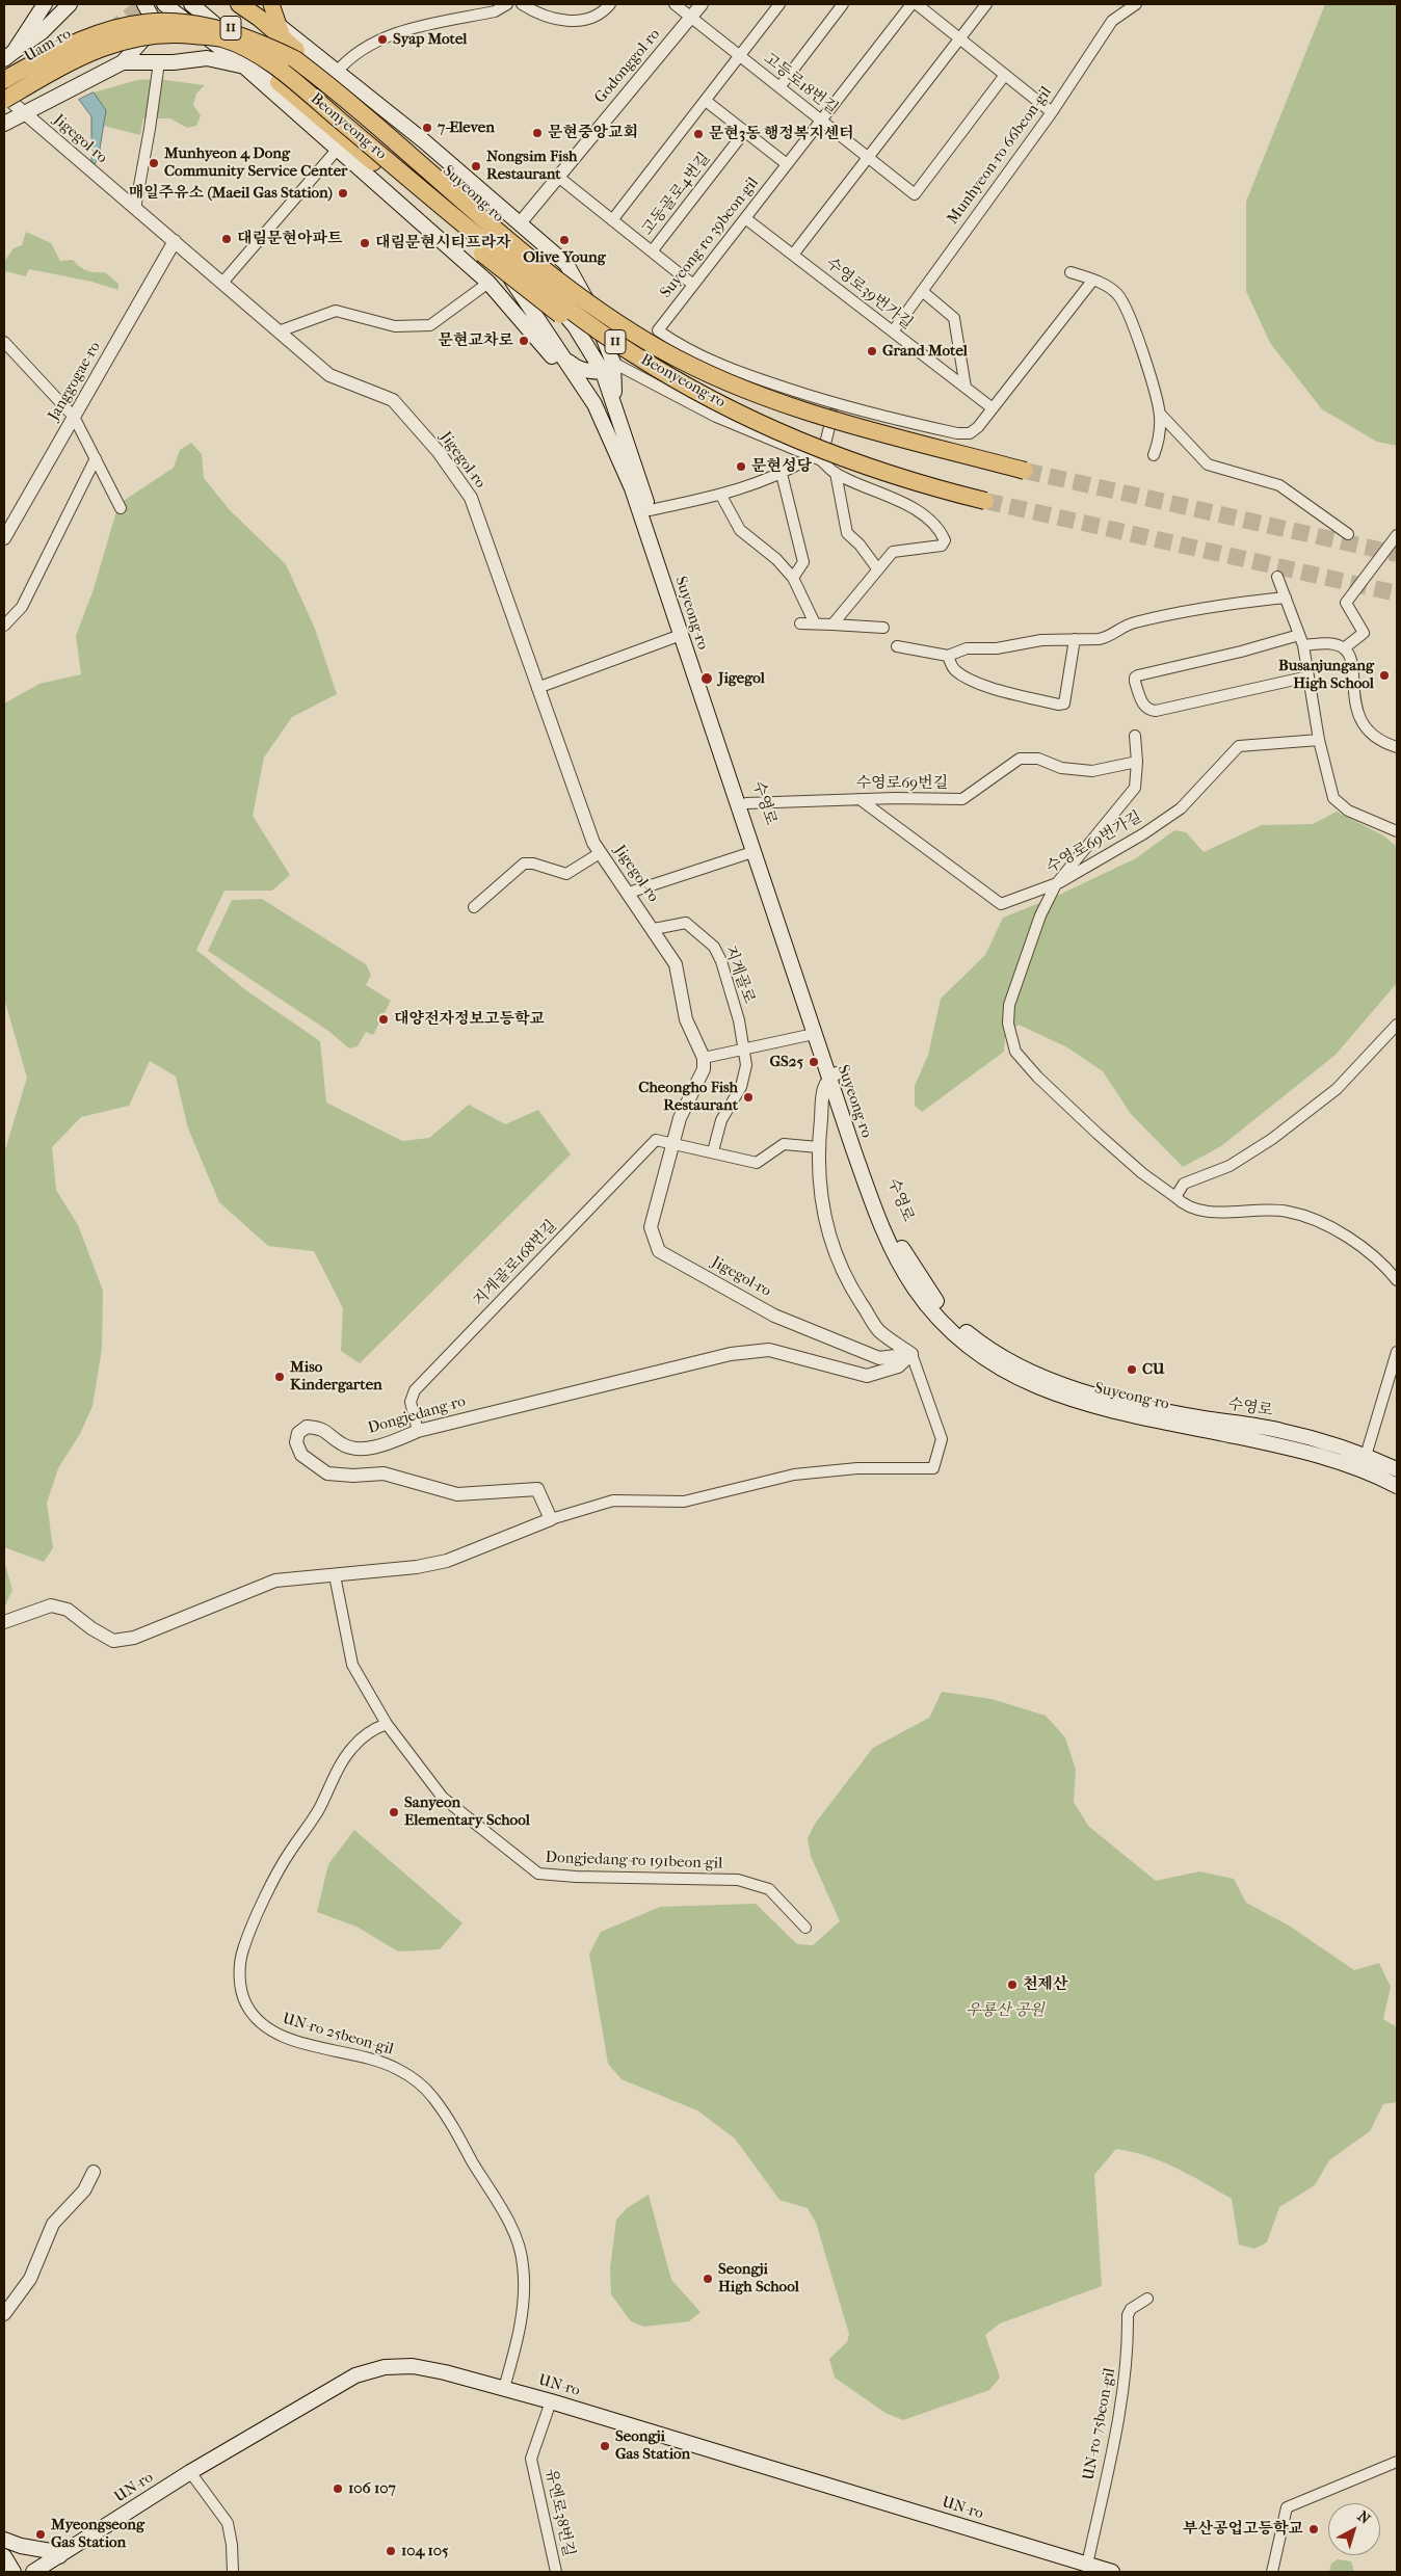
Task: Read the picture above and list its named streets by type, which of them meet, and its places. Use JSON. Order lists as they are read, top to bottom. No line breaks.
{"streets":{"highway":["11","Beonyeong-ro"],"main road":["Uam-ro","Suyeong-ro","수영로","UN-ro"],"street":["Godonggol-ro","고등로18번길","Jigegol-ro","Munhyeon-ro 66beon-gil","고동골로4번길","Suyeong-ro 39beon-gil","수영로39번가길","Janggogae-ro","수영로69번길","수영로69번가길","지게골로","지게골로168번길","Dongjedang-ro","Dongjedang-ro 191beon-gil","UN-ro 25beon-gil","UN-ro 75beon-gil","유엔로38번길"]},"crossings":[["Godonggol-ro","고등로18번길"],["Godonggol-ro","고동골로4번길"],["고등로18번길","Suyeong-ro 39beon-gil"],["Beonyeong-ro","Jigegol-ro"],["Jigegol-ro","Janggogae-ro"],["Jigegol-ro","지게골로"],["Jigegol-ro","지게골로168번길"],["Jigegol-ro","Dongjedang-ro"],["Munhyeon-ro 66beon-gil","수영로39번가길"],["Suyeong-ro","수영로69번길"],["Suyeong-ro","수영로"],["고동골로4번길","Suyeong-ro 39beon-gil"],["Suyeong-ro 39beon-gil","수영로39번가길"],["수영로69번길","수영로"],["수영로69번길","수영로69번가길"],["지게골로168번길","Dongjedang-ro"],["Dongjedang-ro 191beon-gil","UN-ro 25beon-gil"],["UN-ro 25beon-gil","UN-ro"],["UN-ro","UN-ro 75beon-gil"],["UN-ro","유엔로38번길"]],"parks":["우룡산 공원"],"places":["Syap Motel","7-Eleven","문현중앙교회","문현3동 행정복지센터","Munhyeon 4 Dong Community Service Center","Nongsim Fish Restaurant","매일주유소 (Maeil Gas Station)","대림문현아파트","Olive Young","대림문현시티프라자","문현교차로","Grand Motel","문현성당","Busanjungang High School","Jigegol","대양전자정보고등학교","GS25","Cheongho Fish Restaurant","CU","Miso Kindergarten","Sanyeon Elementary School","천제산","Seongji High School","Seongji Gas Station","106 107","부산공업고등학교","Myeongseong Gas Station","104 105"],"north":"top right"}
